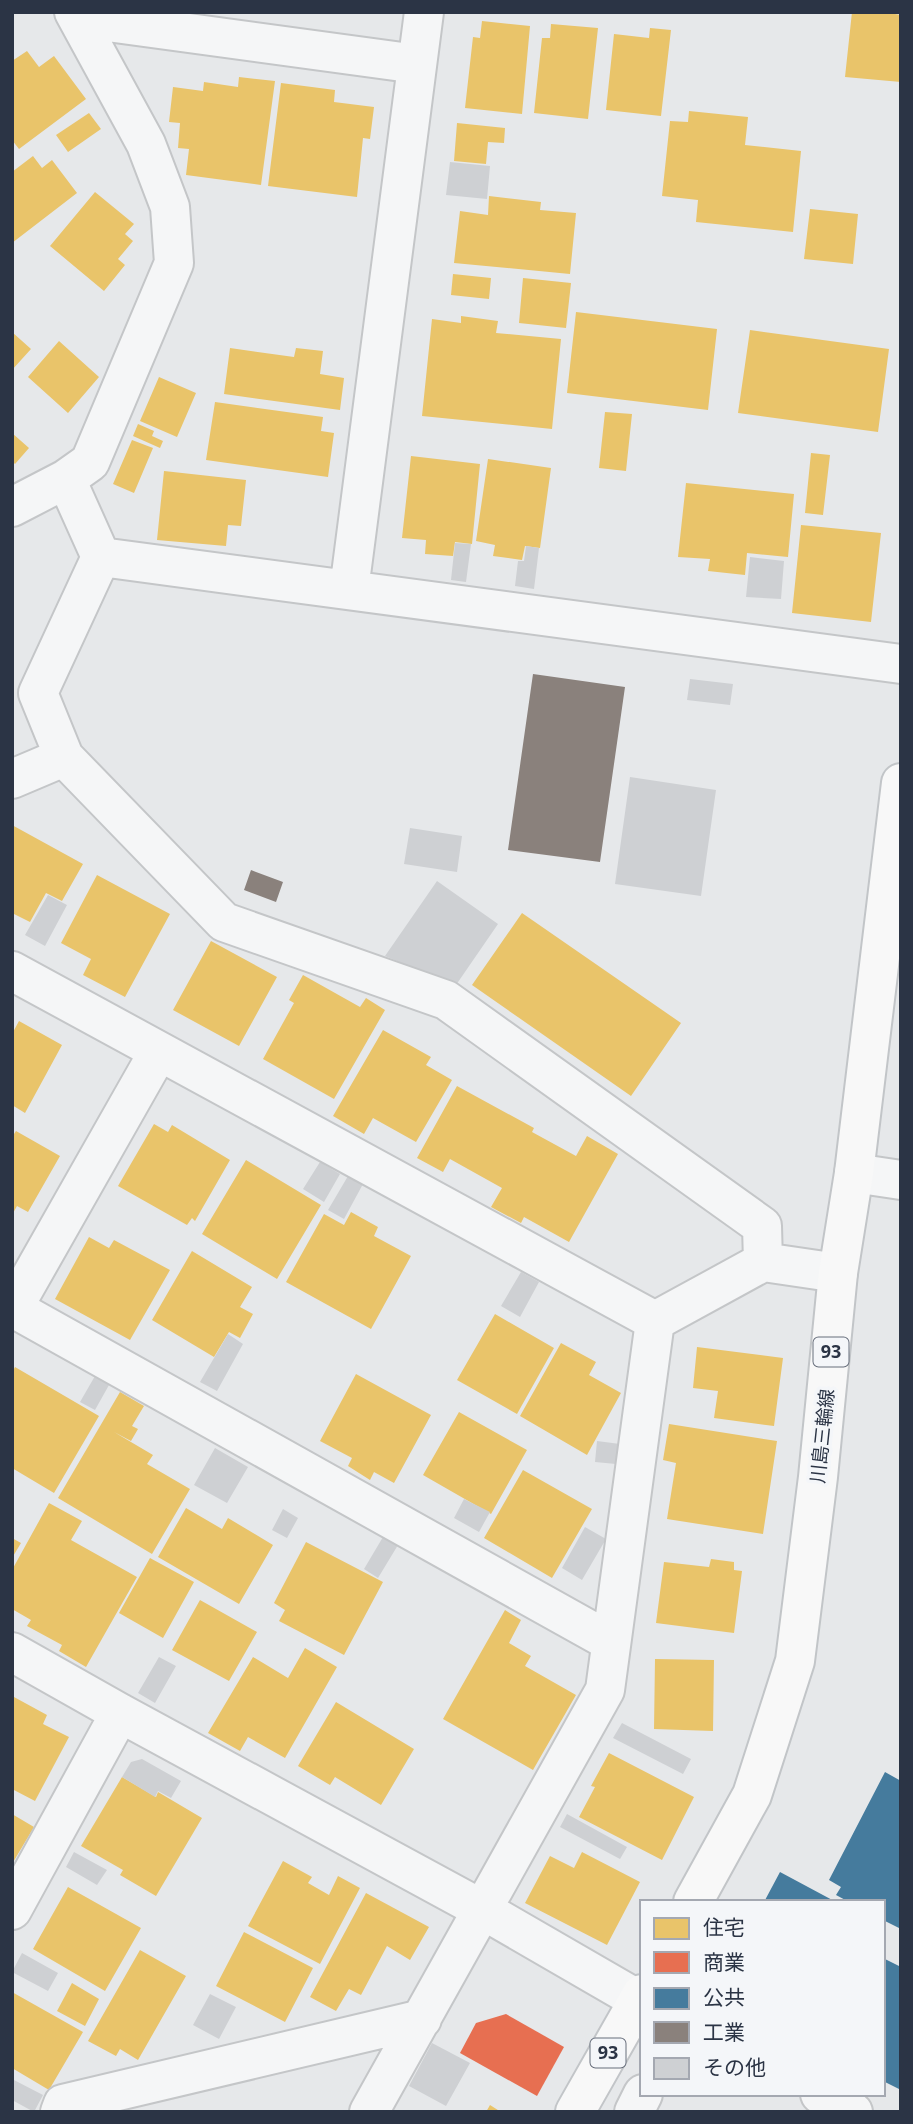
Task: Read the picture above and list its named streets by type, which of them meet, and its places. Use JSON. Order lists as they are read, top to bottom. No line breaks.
{"streets":{"main road":["93","川島三輪線"]},"legend":["住宅","商業","公共","工業","その他"]}
